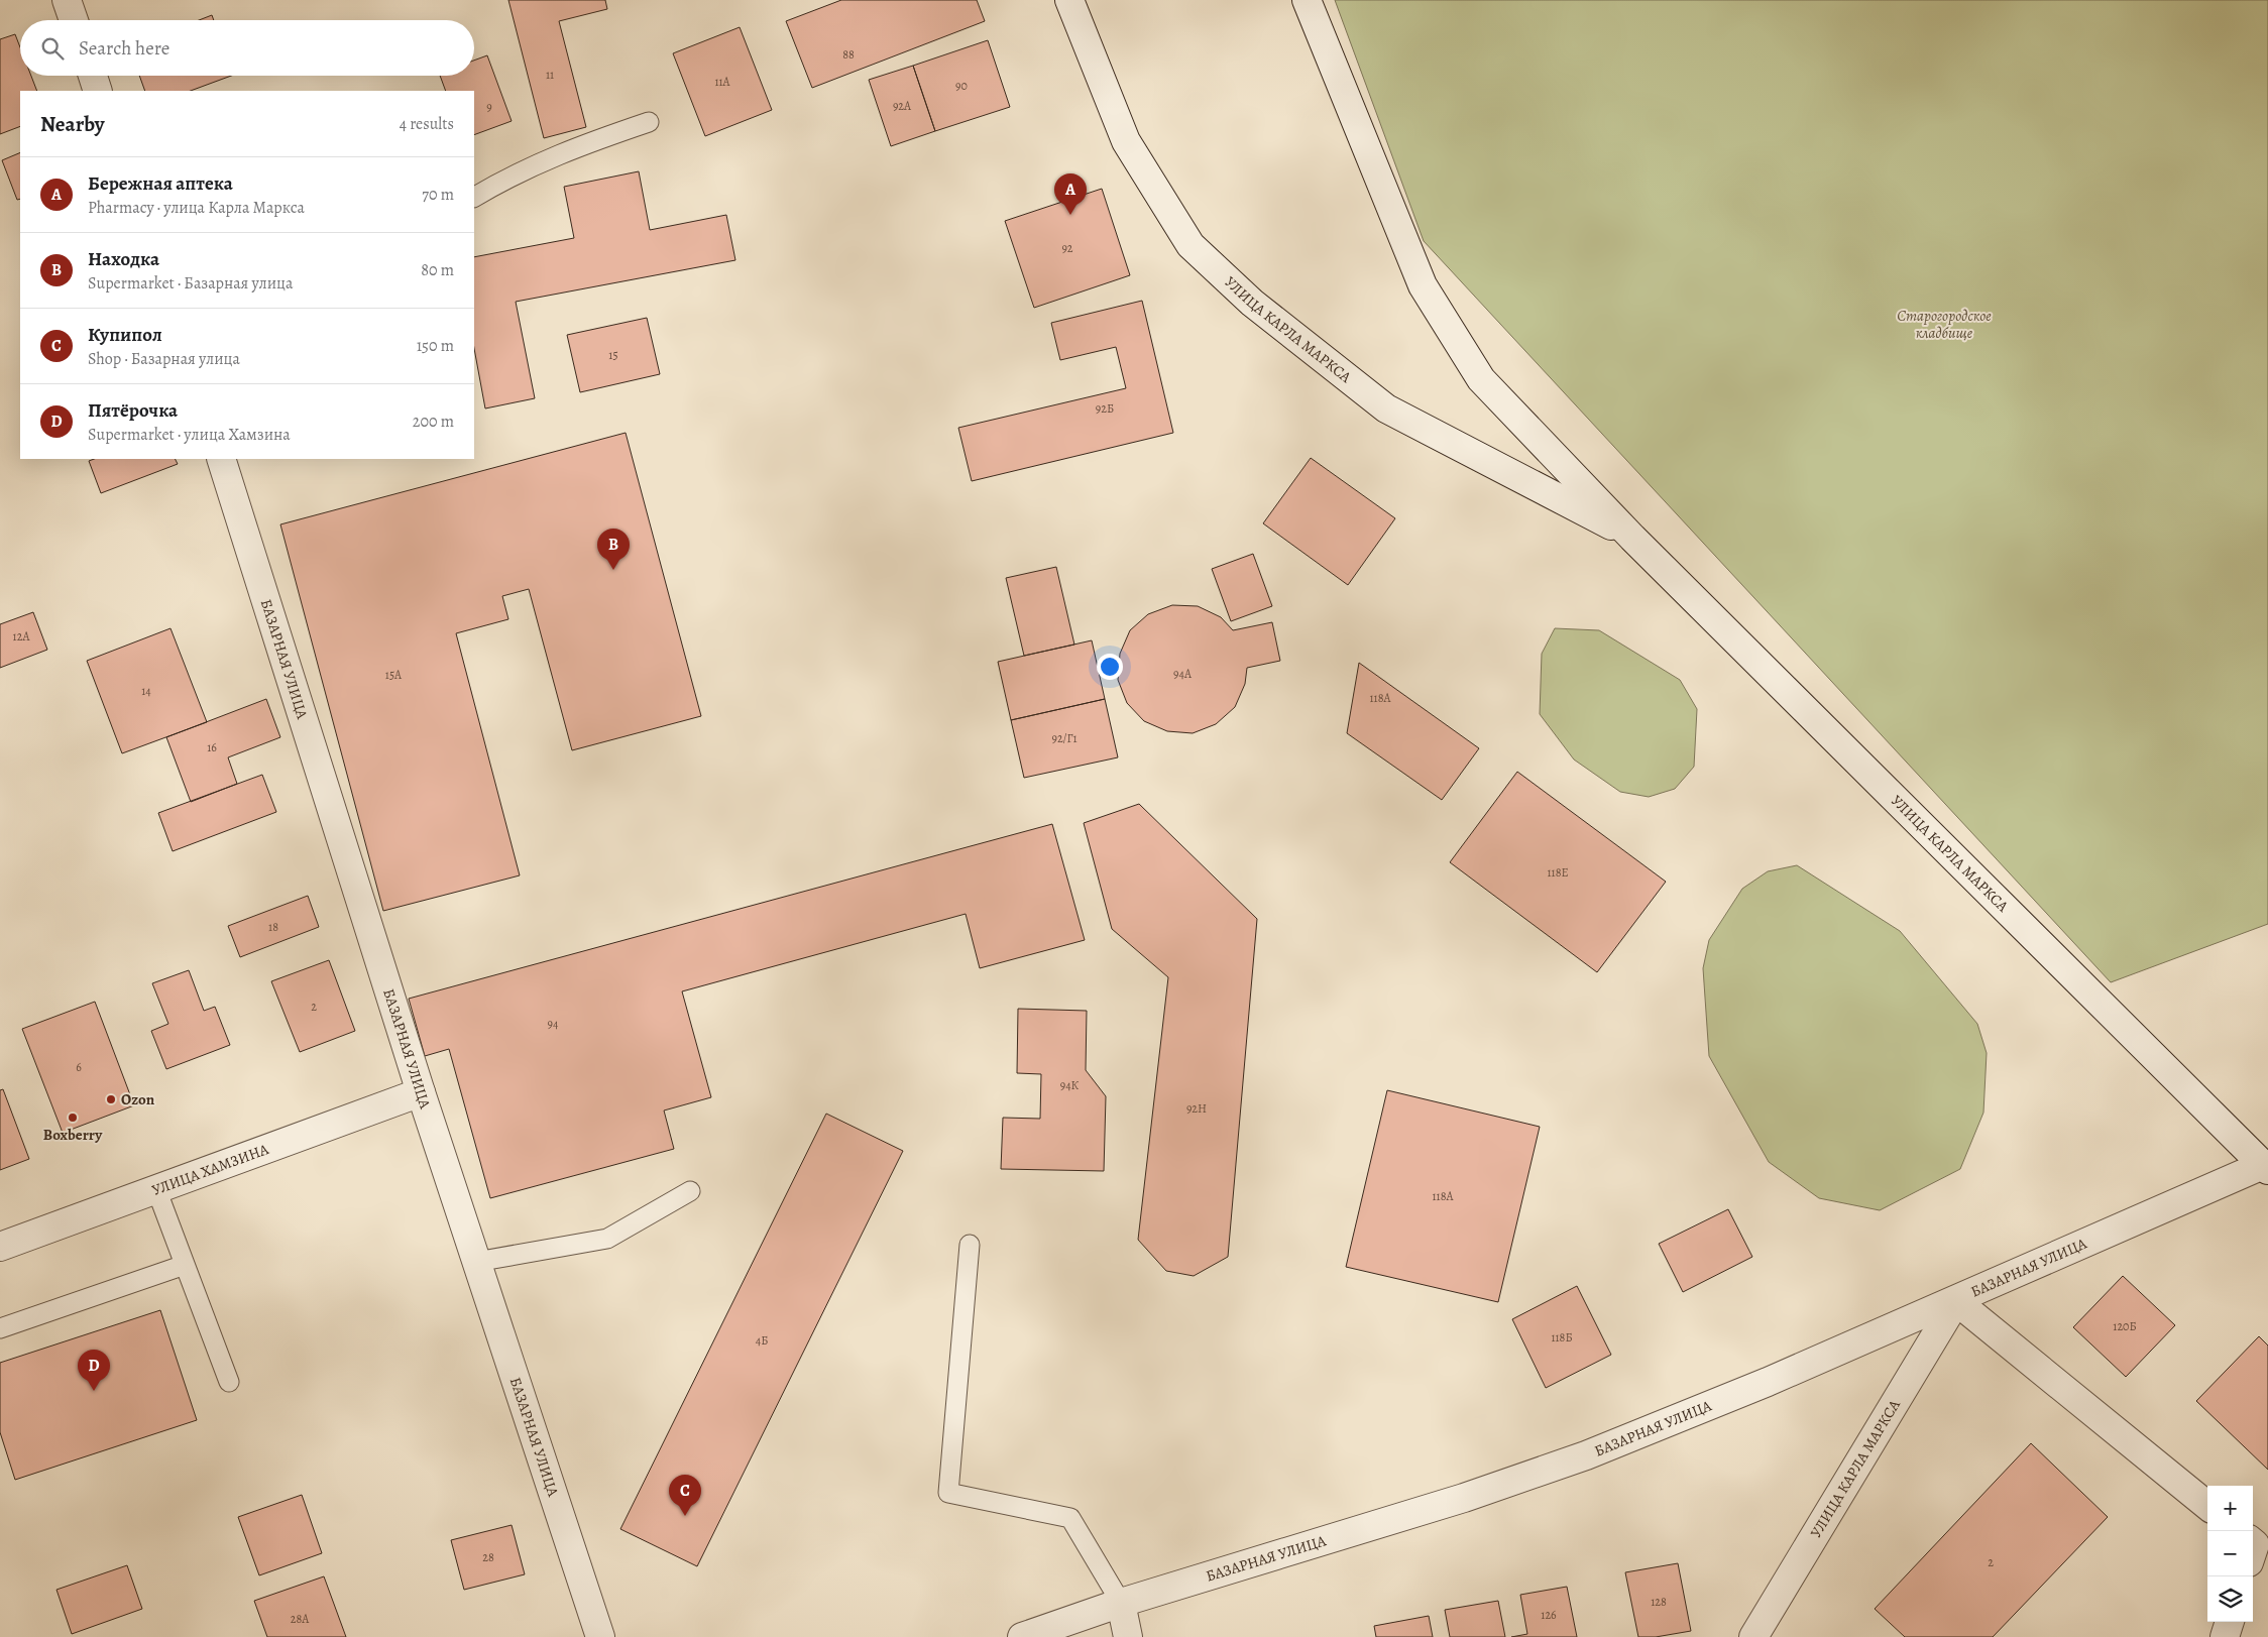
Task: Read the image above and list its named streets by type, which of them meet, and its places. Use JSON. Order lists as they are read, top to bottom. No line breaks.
{"streets":{"street":["УЛИЦА КАРЛА МАРКСА","БАЗАРНАЯ УЛИЦА","УЛИЦА ХАМЗИНА"]},"crossings":[["УЛИЦА КАРЛА МАРКСА","БАЗАРНАЯ УЛИЦА"],["БАЗАРНАЯ УЛИЦА","УЛИЦА ХАМЗИНА"]],"parks":["Старогородское кладбище"],"places":["Ozon","Boxberry"],"house_numbers":["88","11","11А","90","92А","9","92","15","92Б","12А","94А","15А","14","118А","92/Г1","16","118Е","18","2","94","6","94К","92Н","118А","120Б","118Б","4Б","28","2","128","126","28А"],"page":{"search":"Search here","heading":["Nearby","4 results"],"list":[{"mark":"A","name":"Бережная аптека","note":"Pharmacy · улица Карла Маркса","value":"70 m"},{"mark":"B","name":"Находка","note":"Supermarket · Базарная улица","value":"80 m"},{"mark":"C","name":"Купипол","note":"Shop · Базарная улица","value":"150 m"},{"mark":"D","name":"Пятёрочка","note":"Supermarket · улица Хамзина","value":"200 m"}],"pins":["A","B","D","C"],"map_buttons":["+","−"]}}
